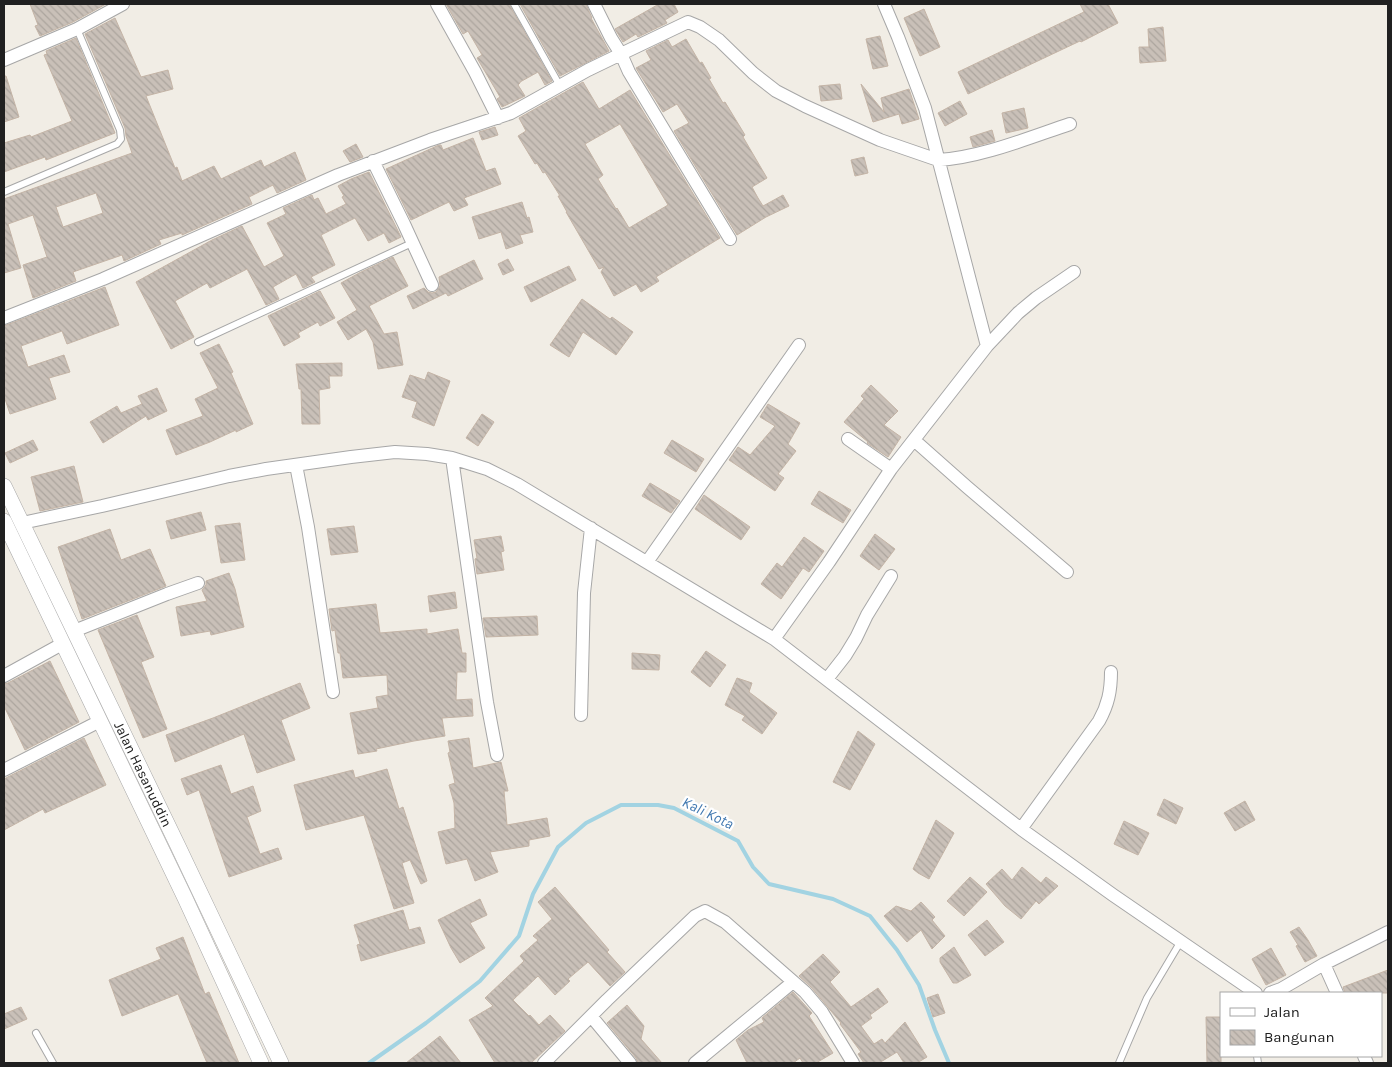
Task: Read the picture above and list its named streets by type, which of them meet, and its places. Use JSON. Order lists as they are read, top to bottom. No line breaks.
{"streets":{"street":["Jalan Hasanuddin"]},"water":["Kali Kota"],"legend":["Jalan","Bangunan"]}
